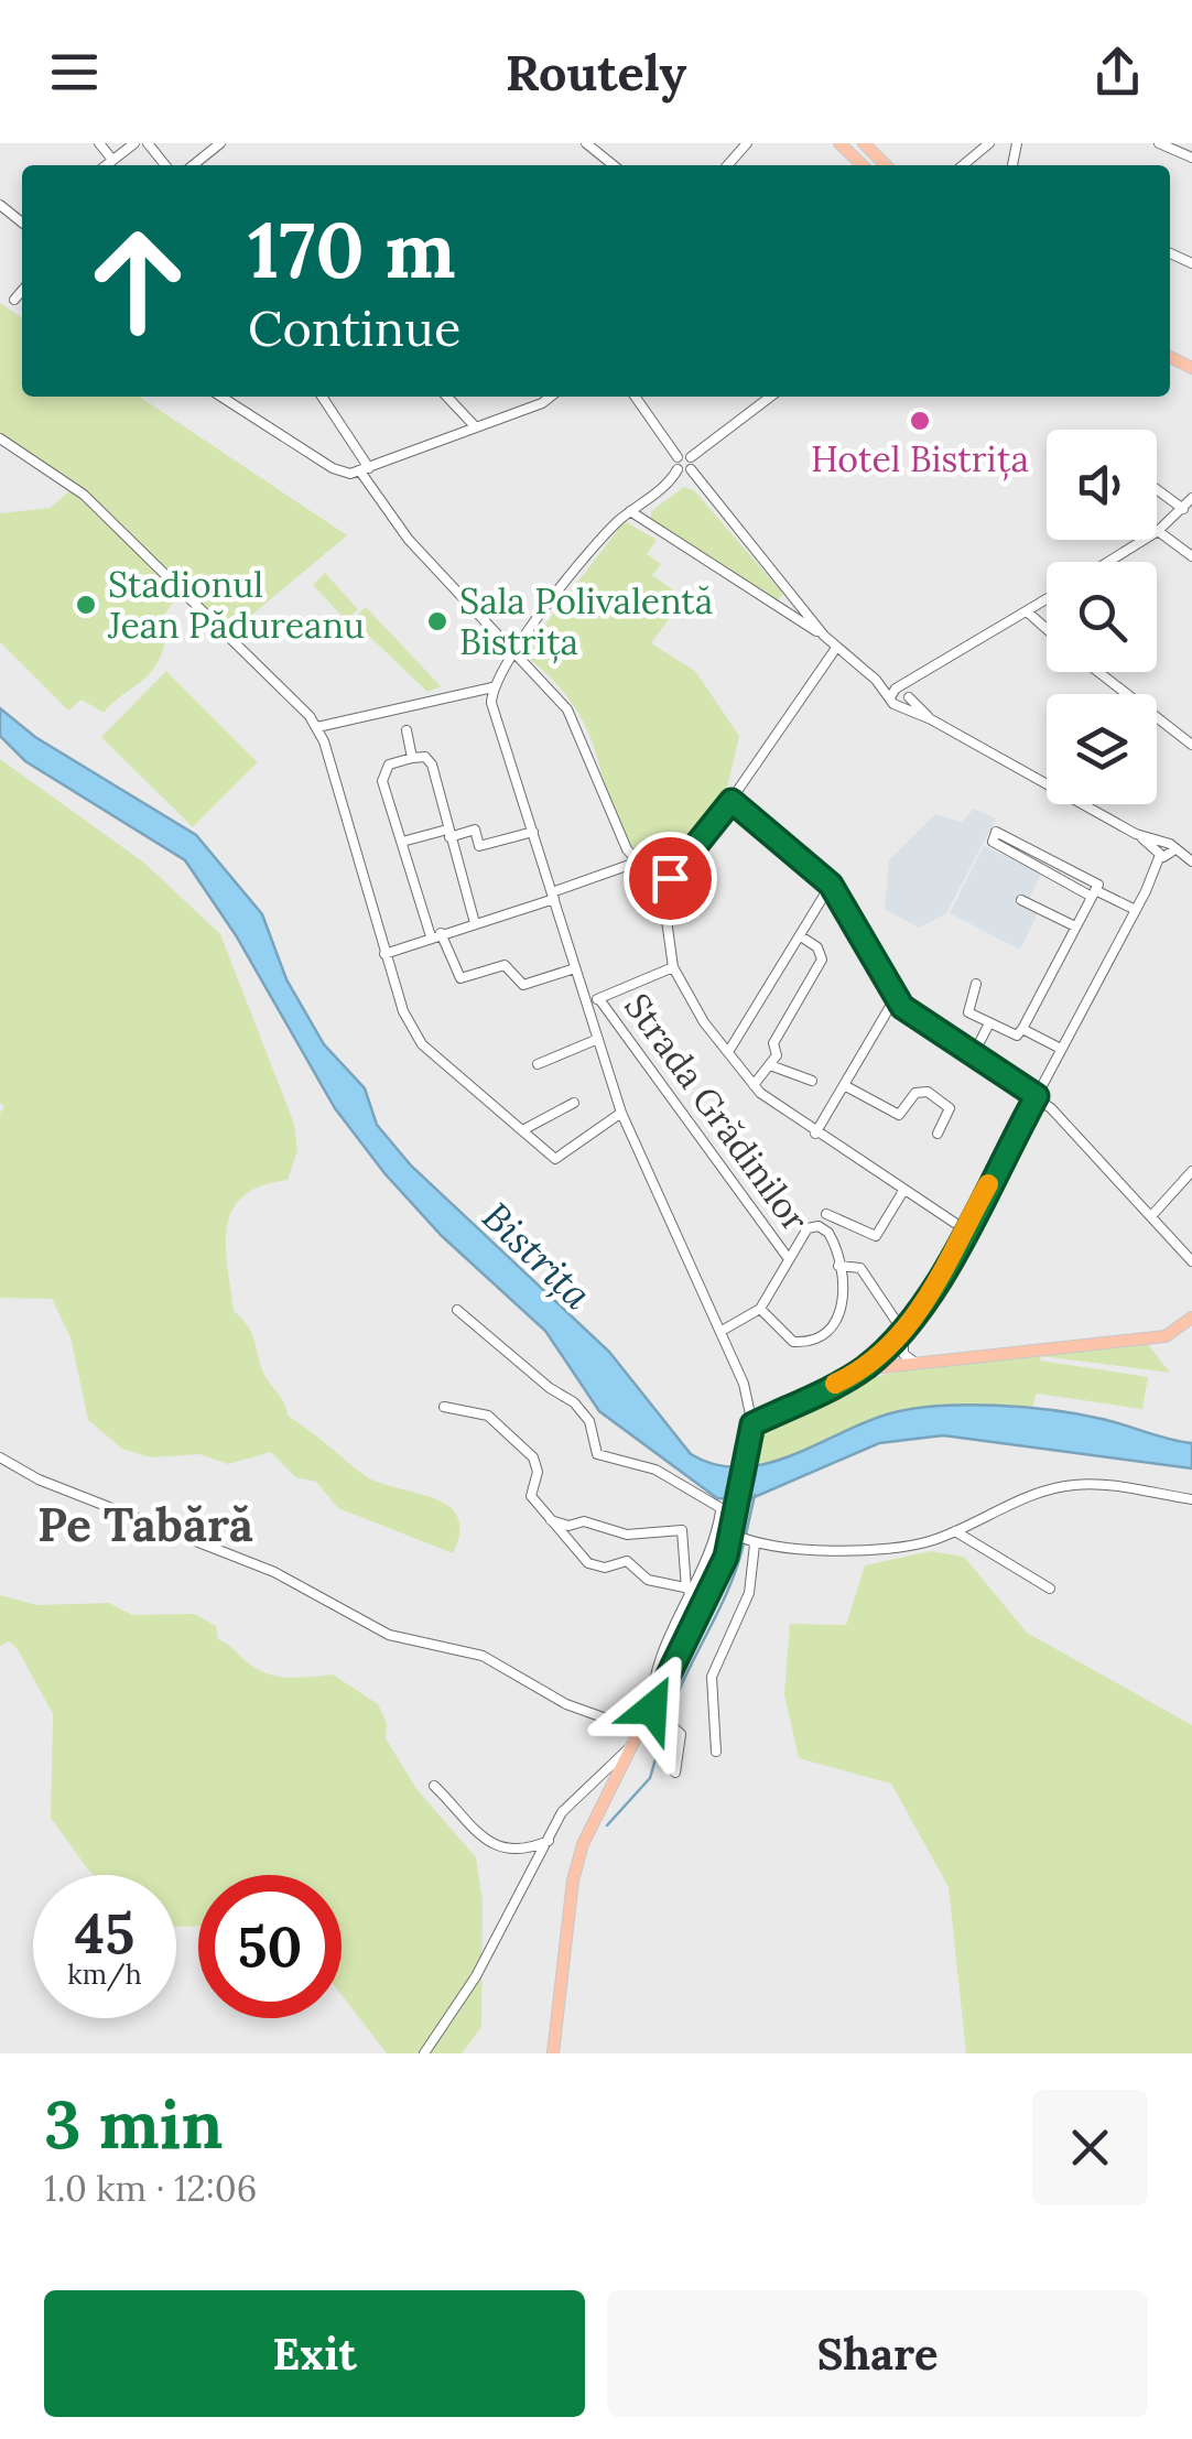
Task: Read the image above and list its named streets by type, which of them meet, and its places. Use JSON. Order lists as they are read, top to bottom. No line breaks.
{"streets":{"street":["Strada Grădinilor"]},"districts":["Pe Tabără"],"water":["Bistrița"],"places":["Hotel Bistrița","Stadionul Jean Pădureanu","Sala Polivalentă Bistrița"],"page":{"header":"Routely","turn":["170 m","Continue"],"speed":"45 km/h","limit":"50","heading":["3 min","1.0 km · 12:06"],"buttons":["Exit","Share"]}}
